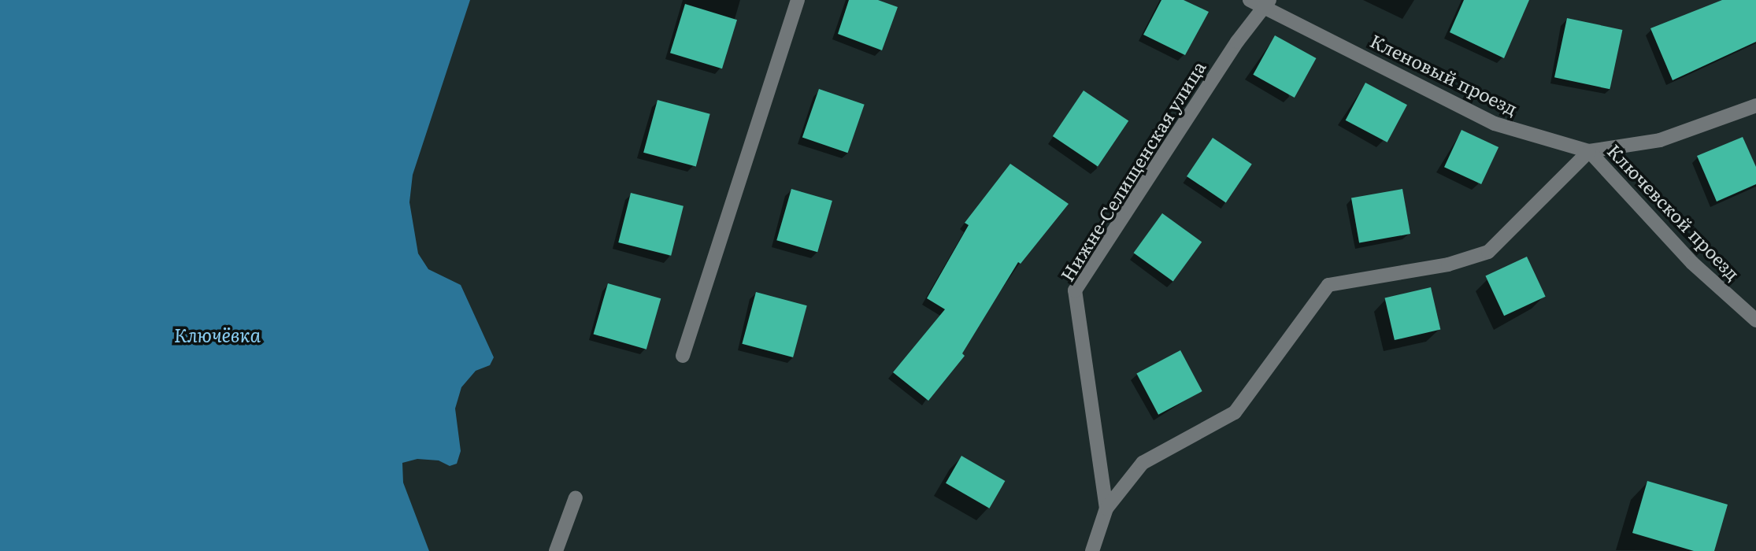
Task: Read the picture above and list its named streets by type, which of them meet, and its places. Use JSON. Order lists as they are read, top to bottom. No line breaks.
{"streets":{"street":["Кленовый проезд","Нижне-Селищенская улица","Ключевской проезд"]},"crossings":[["Кленовый проезд","Нижне-Селищенская улица"],["Кленовый проезд","Ключевской проезд"],["Нижне-Селищенская улица","Ключевской проезд"]],"water":["Ключёвка"]}
